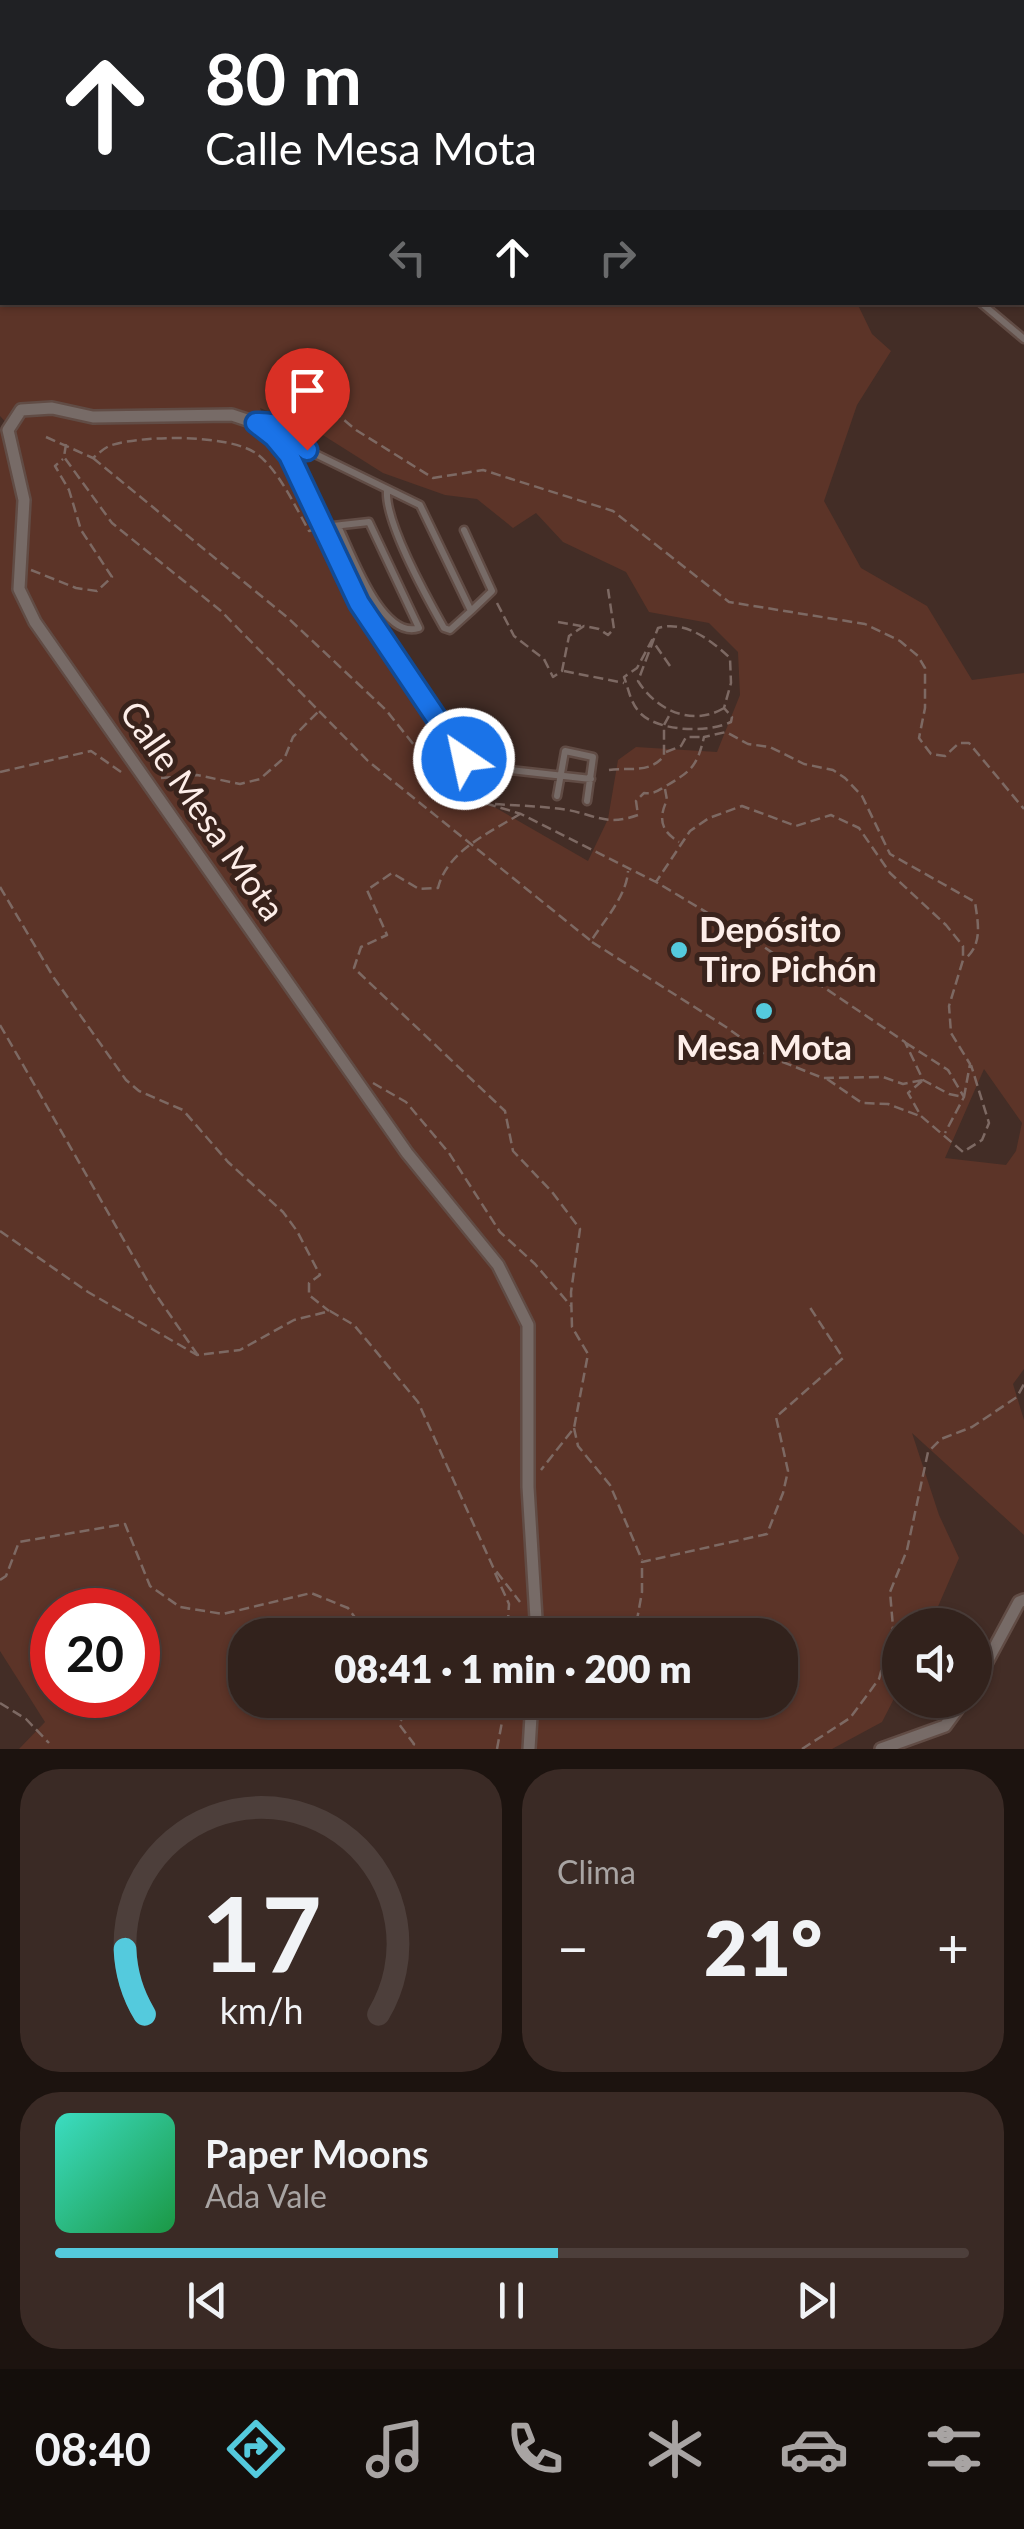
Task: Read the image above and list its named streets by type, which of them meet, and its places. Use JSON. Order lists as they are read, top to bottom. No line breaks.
{"streets":{"street":["Calle Mesa Mota"]},"places":["Depósito Tiro Pichón","Mesa Mota"],"page":{"turn":["80 m","Calle Mesa Mota"],"limit":"20","trip":"08:41 · 1 min · 200 m","tile":"Clima","heat":["−","21°","+"],"song":["Paper Moons","Ada Vale"],"tabs":"08:40","gauge":["17","km/h"]}}
